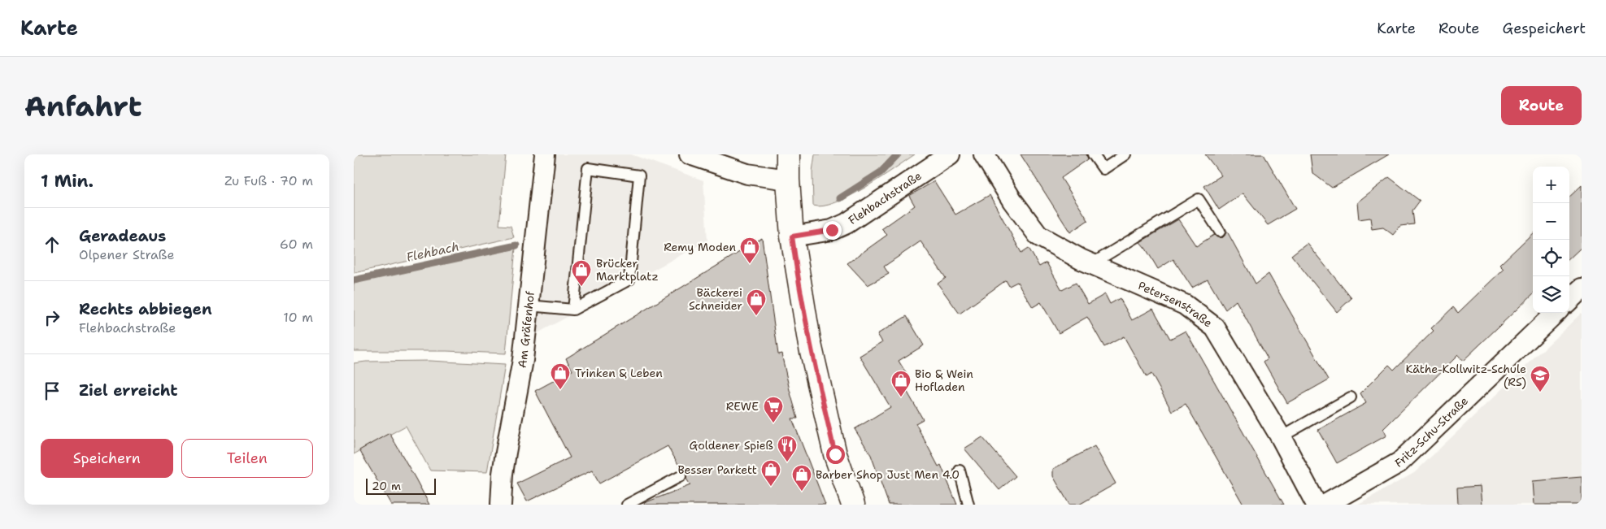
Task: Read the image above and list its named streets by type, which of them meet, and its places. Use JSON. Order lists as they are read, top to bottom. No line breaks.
{"streets":{"street":["Flehbachstraße","Petersenstraße","Am Gräfenhof","Fritz-Schu-Straße"]},"water":["Flehbach"],"places":{"shop":["Remy Moden","Brücker Marktplatz","Bäckerei Schneider","Trinken & Leben","Bio & Wein Hofladen","Besser Parkett","Barber Shop Just Men 4.0"],"school or university":["Käthe-Kollwitz-Schule (RS)"],"supermarket":["REWE"],"restaurant":["Goldener Spieß"]},"scale_bar":"20 m","page":{"header":"Karte","nav":["Karte","Route","Gespeichert"],"buttons":["Route",["Speichern","Teilen"]],"title":"Anfahrt","heading":["1 Min.","Zu Fuß · 70 m"],"map_buttons":["+","−"],"list":[["Geradeaus","Olpener Straße","60 m"],["Rechts abbiegen","Flehbachstraße","10 m"],"Ziel erreicht"],"scale":"20 m"}}
